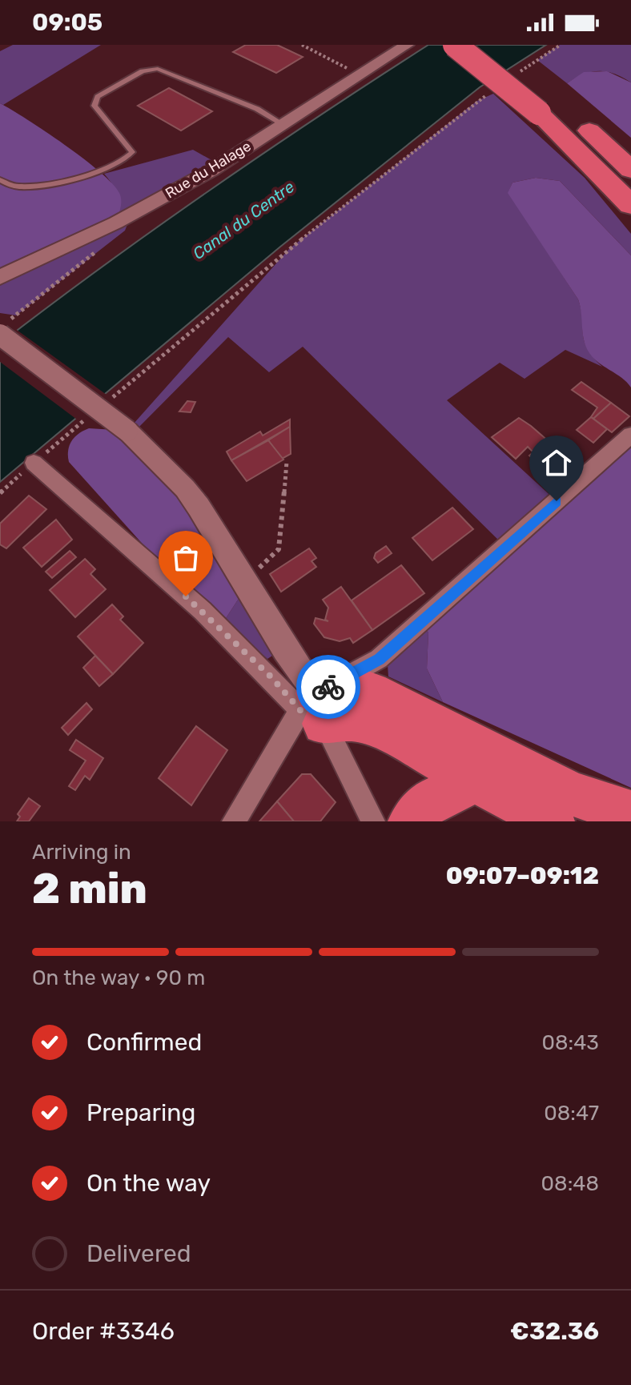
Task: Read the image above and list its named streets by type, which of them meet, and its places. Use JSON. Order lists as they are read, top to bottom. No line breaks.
{"streets":{"street":["Rue du Halage"]},"water":["Canal du Centre"],"page":{"status":"09:05","heading":["2 min","Arriving in","09:07–09:12"],"panel":["Order #3346","€32.36"],"bar":"On the way · 90 m","list":[["Confirmed","08:43"],["Preparing","08:47"],["On the way","08:48"],"Delivered"]}}
